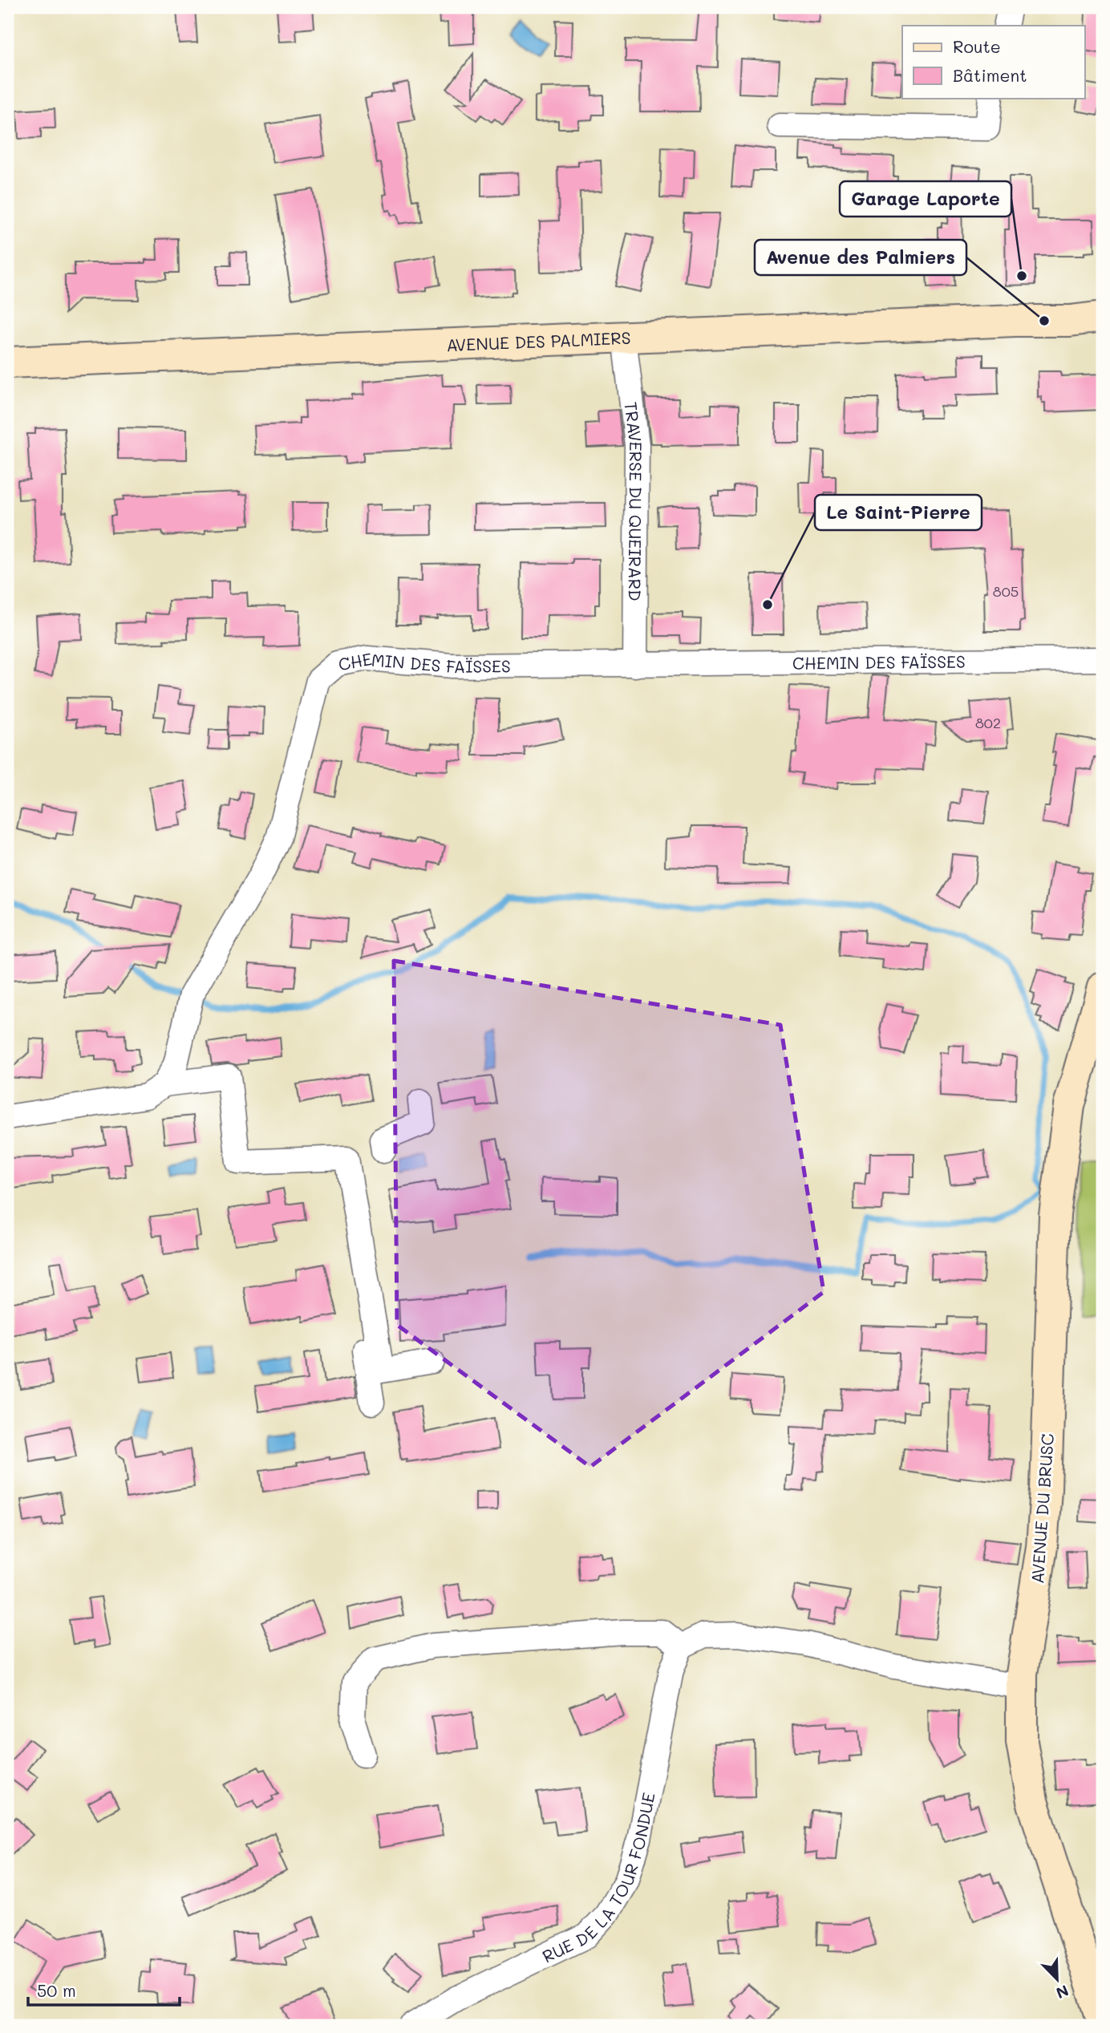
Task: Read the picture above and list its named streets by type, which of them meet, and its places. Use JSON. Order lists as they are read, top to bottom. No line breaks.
{"streets":{"main road":["AVENUE DES PALMIERS","AVENUE DU BRUSC"],"street":["TRAVERSE DU QUEIRARD","CHEMIN DES FAÏSSES","RUE DE LA TOUR FONDUE"]},"crossings":[["AVENUE DES PALMIERS","TRAVERSE DU QUEIRARD"],["TRAVERSE DU QUEIRARD","CHEMIN DES FAÏSSES"]],"places":["Garage Laporte","Avenue des Palmiers","Le Saint-Pierre"],"house_numbers":["805","802"],"legend":["Route","Bâtiment"],"scale_bar":"50 m","north":"bottom right"}
